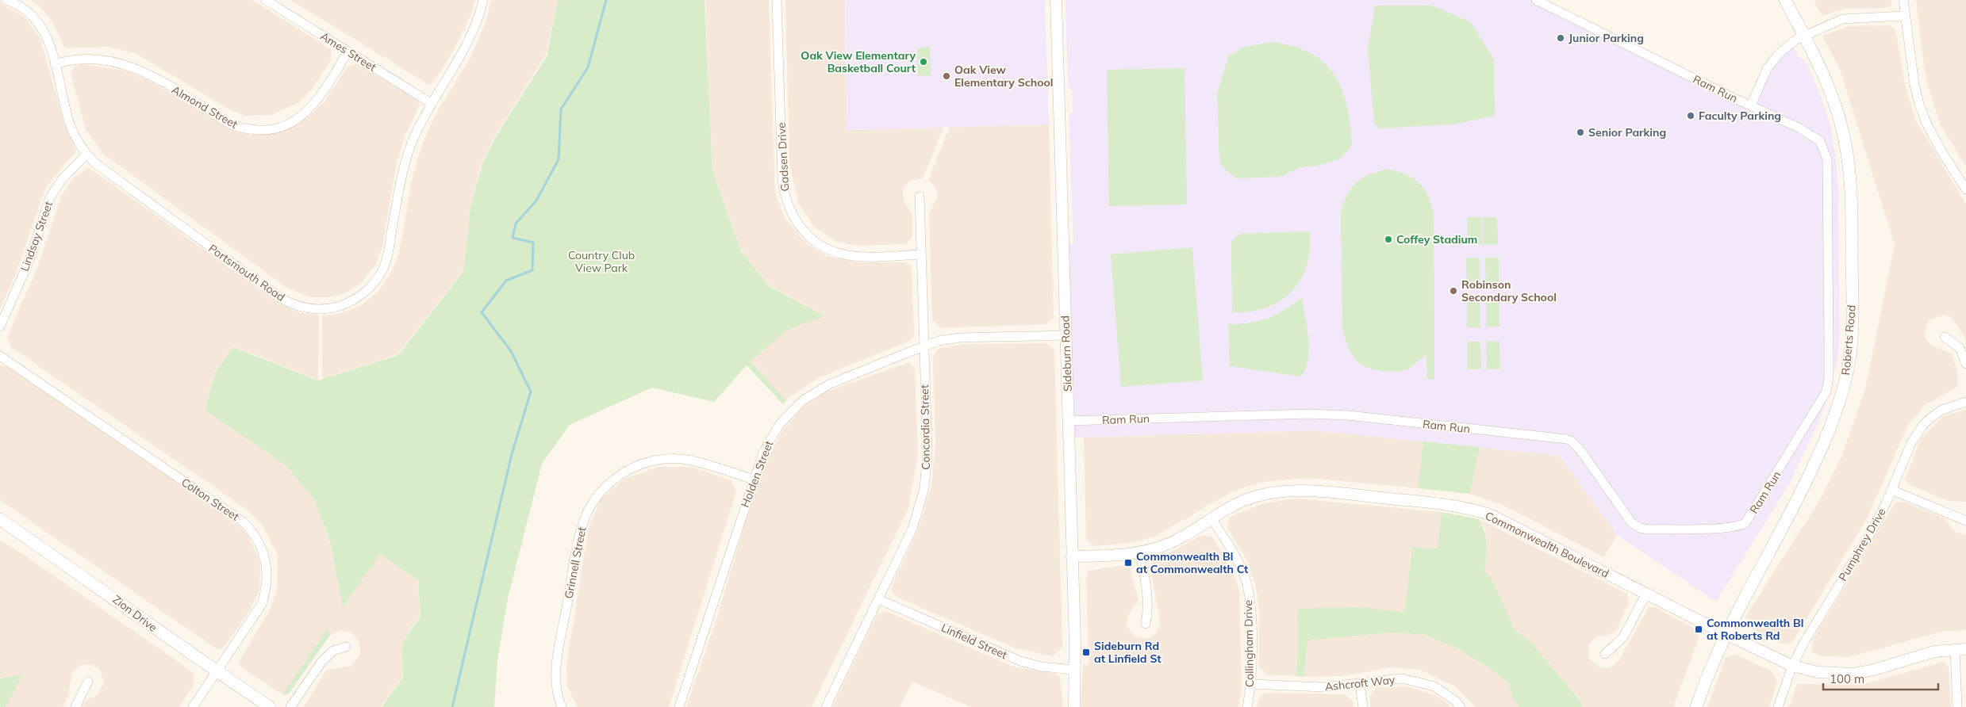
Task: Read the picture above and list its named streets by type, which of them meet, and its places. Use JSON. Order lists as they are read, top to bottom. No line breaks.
{"streets":{"main road":["Roberts Road","Zion Drive"],"street":["Ames Street","Ram Run","Almond Street","Gadsen Drive","Lindsay Street","Portsmouth Road","Sideburn Road","Concordia Street","Holden Street","Colton Street","Commonwealth Boulevard","Pumphrey Drive","Grinnell Street","Linfield Street","Collingham Drive","Ashcroft Way"]},"crossings":[["Ames Street","Almond Street"],["Ames Street","Portsmouth Road"],["Ram Run","Sideburn Road"],["Almond Street","Portsmouth Road"],["Gadsen Drive","Concordia Street"],["Lindsay Street","Portsmouth Road"],["Roberts Road","Commonwealth Boulevard"],["Sideburn Road","Holden Street"],["Sideburn Road","Commonwealth Boulevard"],["Sideburn Road","Linfield Street"],["Concordia Street","Holden Street"],["Concordia Street","Linfield Street"],["Holden Street","Grinnell Street"],["Colton Street","Zion Drive"],["Commonwealth Boulevard","Pumphrey Drive"],["Commonwealth Boulevard","Collingham Drive"],["Collingham Drive","Ashcroft Way"]],"parks":["Country Club View Park"],"places":{"other":["Junior Parking","Oak View Elementary Basketball Court","Oak View Elementary School","Faculty Parking","Senior Parking","Coffey Stadium","Robinson Secondary School"],"transit":["Commonwealth Bl at Commonwealth Ct","Commonwealth Bl at Roberts Rd","Sideburn Rd at Linfield St"]},"scale_bar":"100 m"}
